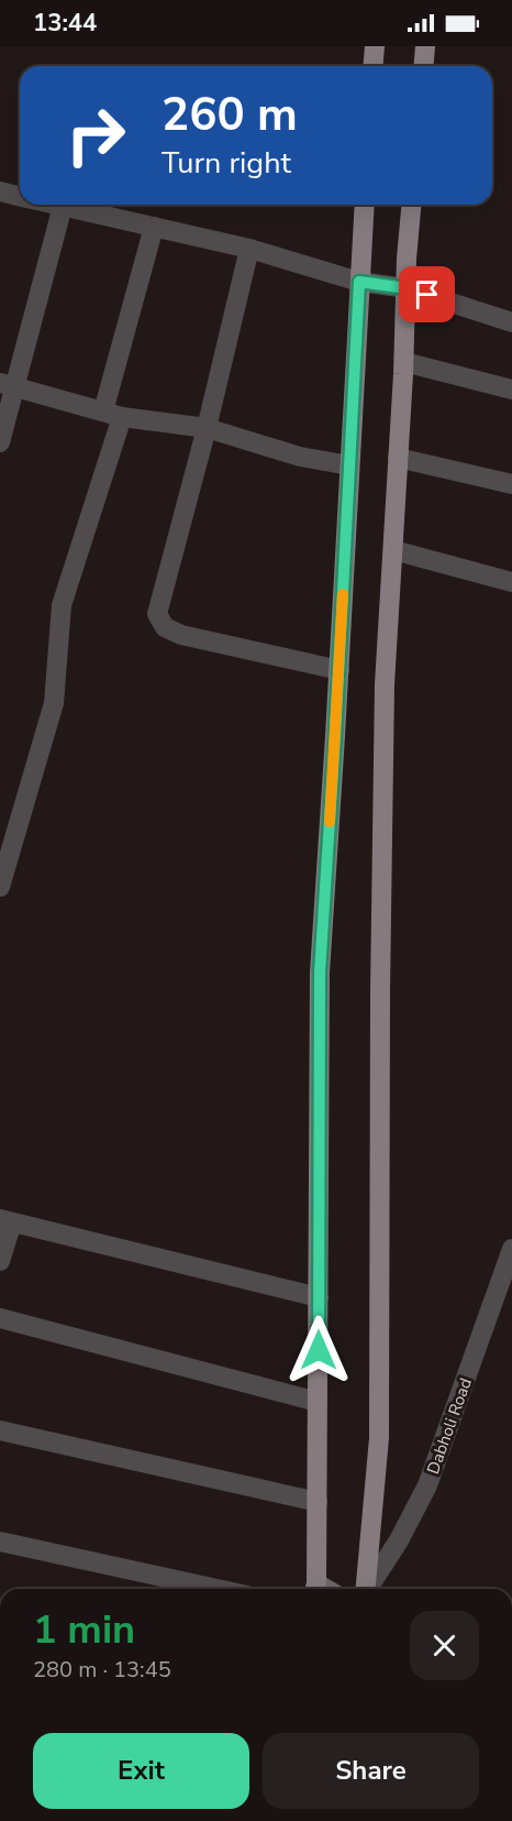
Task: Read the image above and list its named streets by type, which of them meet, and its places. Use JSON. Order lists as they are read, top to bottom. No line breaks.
{"streets":{"street":["Dabholi Road"]},"page":{"status":"13:44","turn":["260 m","Turn right"],"heading":["1 min","280 m · 13:45"],"buttons":["Exit","Share"]}}
